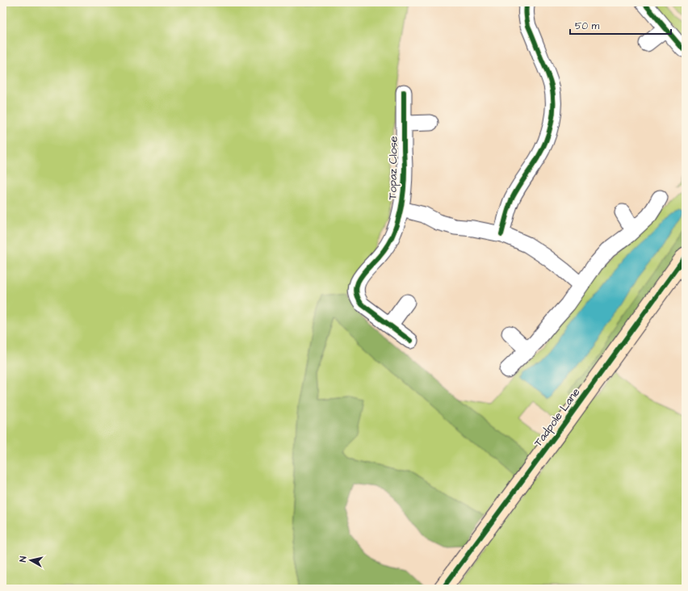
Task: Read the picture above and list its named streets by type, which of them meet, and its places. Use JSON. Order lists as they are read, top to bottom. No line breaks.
{"streets":{"street":["Topaz Close","Tadpole Lane"]},"scale_bar":"50 m","north":"left"}
